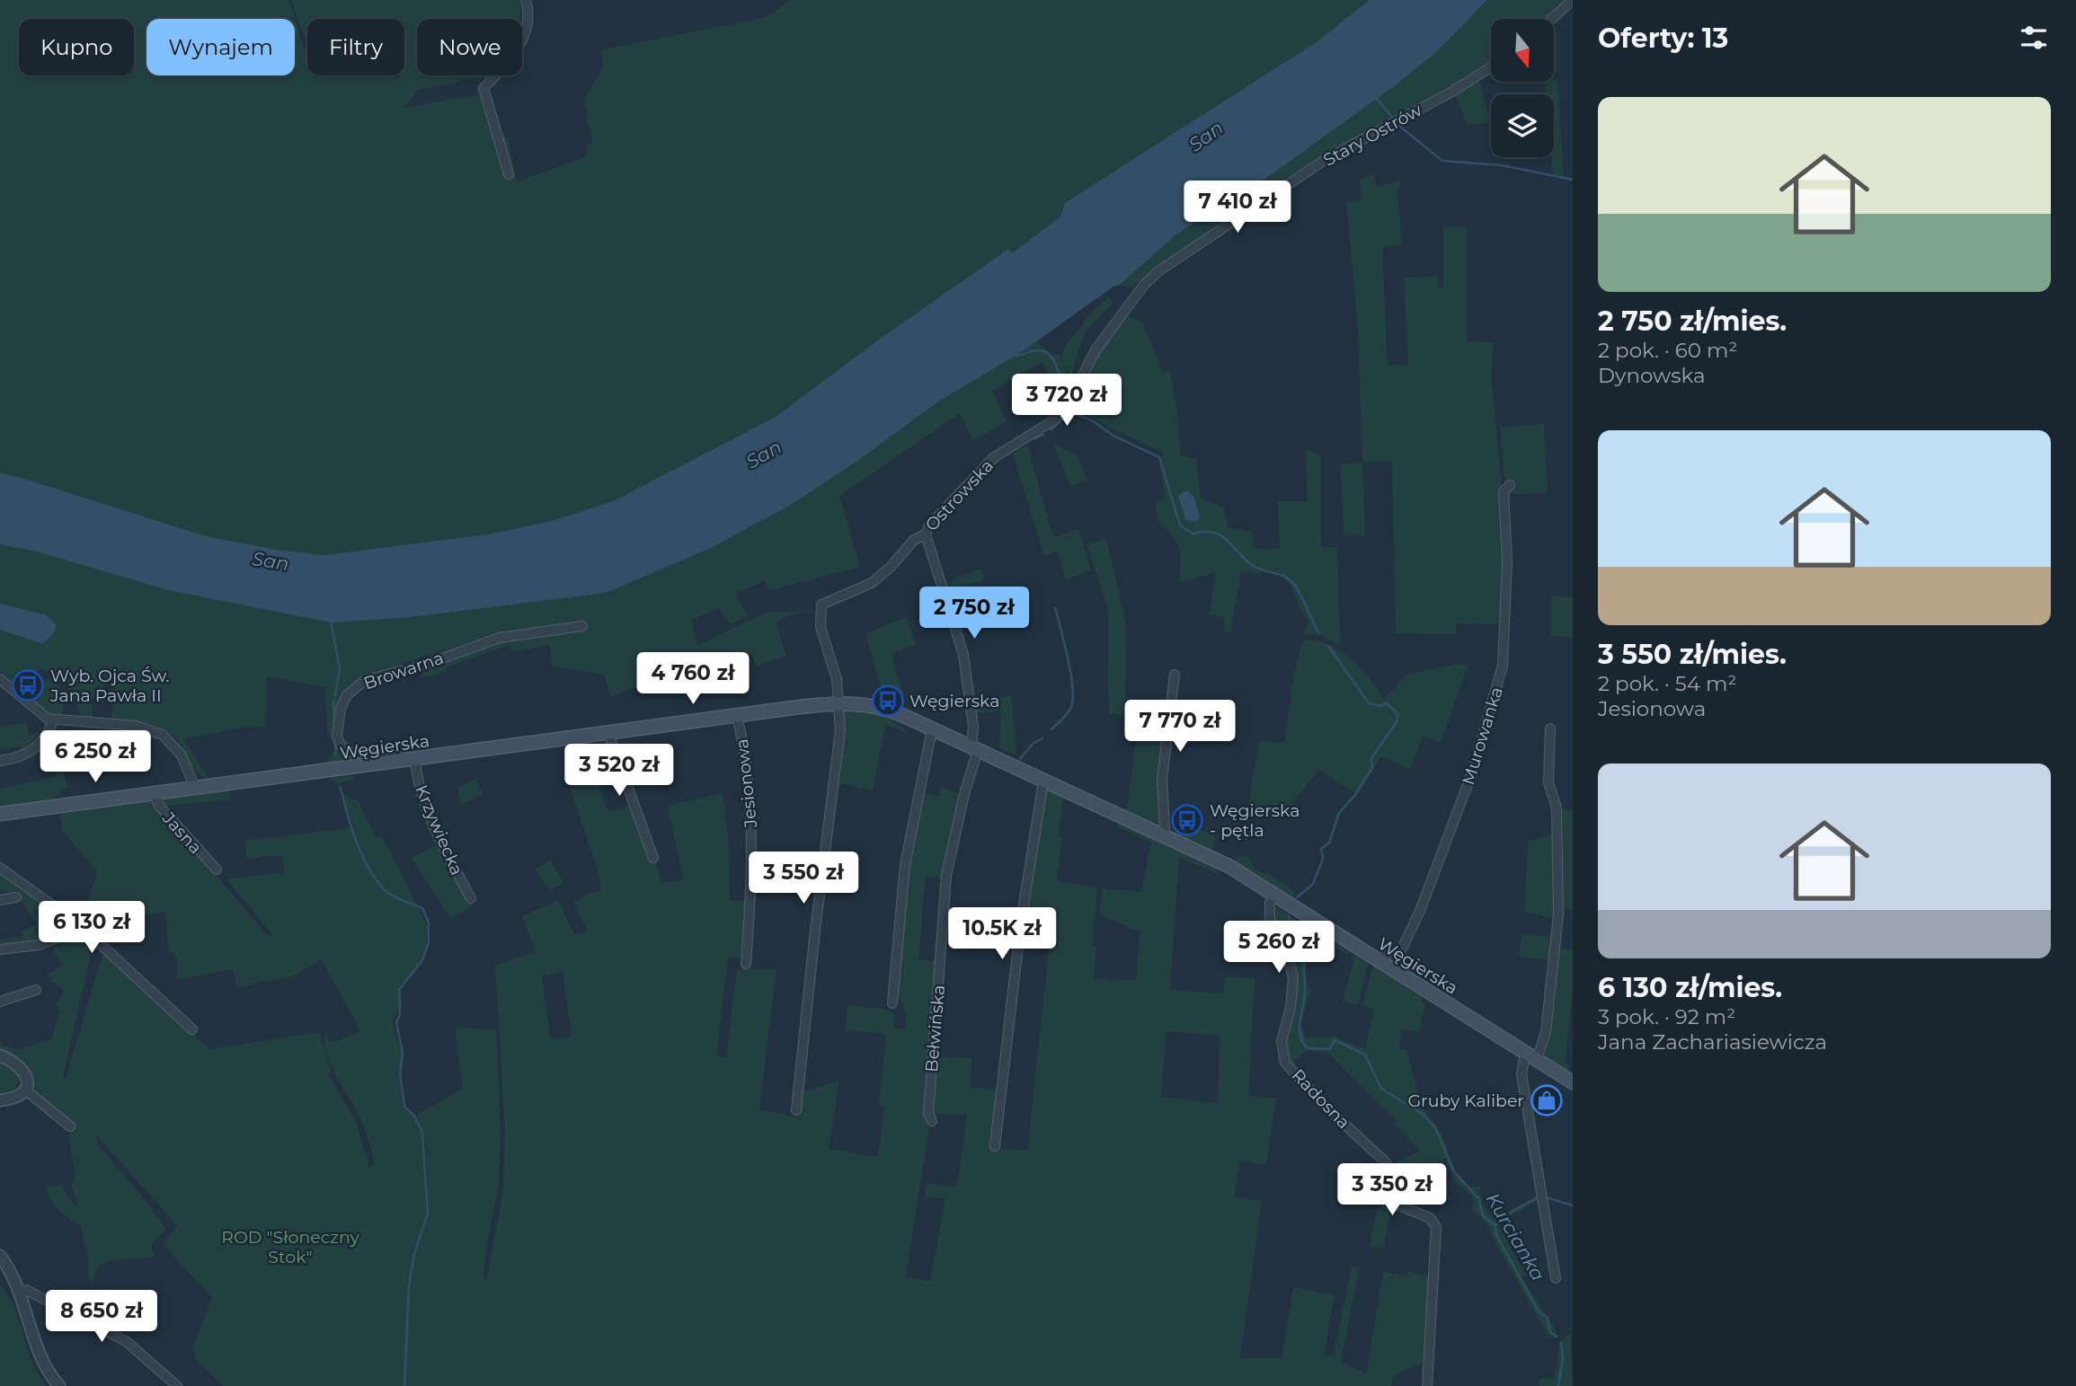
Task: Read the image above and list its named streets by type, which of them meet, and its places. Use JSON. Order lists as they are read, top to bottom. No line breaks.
{"streets":{"main road":["Węgierska"],"street":["Stary Ostrów","Ostrowska","Browarna","Murowanka","Jesionowa","Krzywiecka","Jasna","Bełwińska","Radosna"]},"crossings":[["Stary Ostrów","Ostrowska"],["Ostrowska","Węgierska"],["Ostrowska","Bełwińska"],["Browarna","Węgierska"],["Browarna","Krzywiecka"],["Murowanka","Węgierska"],["Węgierska","Jesionowa"],["Węgierska","Krzywiecka"],["Węgierska","Jasna"],["Węgierska","Bełwińska"],["Węgierska","Radosna"]],"water":["San","Kurcianka"],"parks":["ROD \"Słoneczny Stok\""],"places":{"bus stop":["Wyb. Ojca Św. Jana Pawła II","Węgierska","Węgierska - pętla"],"shop":["Gruby Kaliber"]},"north":"bottom","page":{"heading":"Oferty: 13","chip":["Kupno","Wynajem","Filtry","Nowe"],"list":[{"name":"2 750 zł/mies.","note":"2 pok. · 60 m² · Dynowska"},{"name":"3 550 zł/mies.","note":"2 pok. · 54 m² · Jesionowa"},{"name":"6 130 zł/mies.","note":"3 pok. · 92 m² · Jana Zachariasiewicza"}],"price":["7 410 zł","3 720 zł","2 750 zł","4 760 zł","7 770 zł","6 250 zł","3 520 zł","3 550 zł","6 130 zł","10.5K zł","5 260 zł","3 350 zł","8 650 zł"]}}
